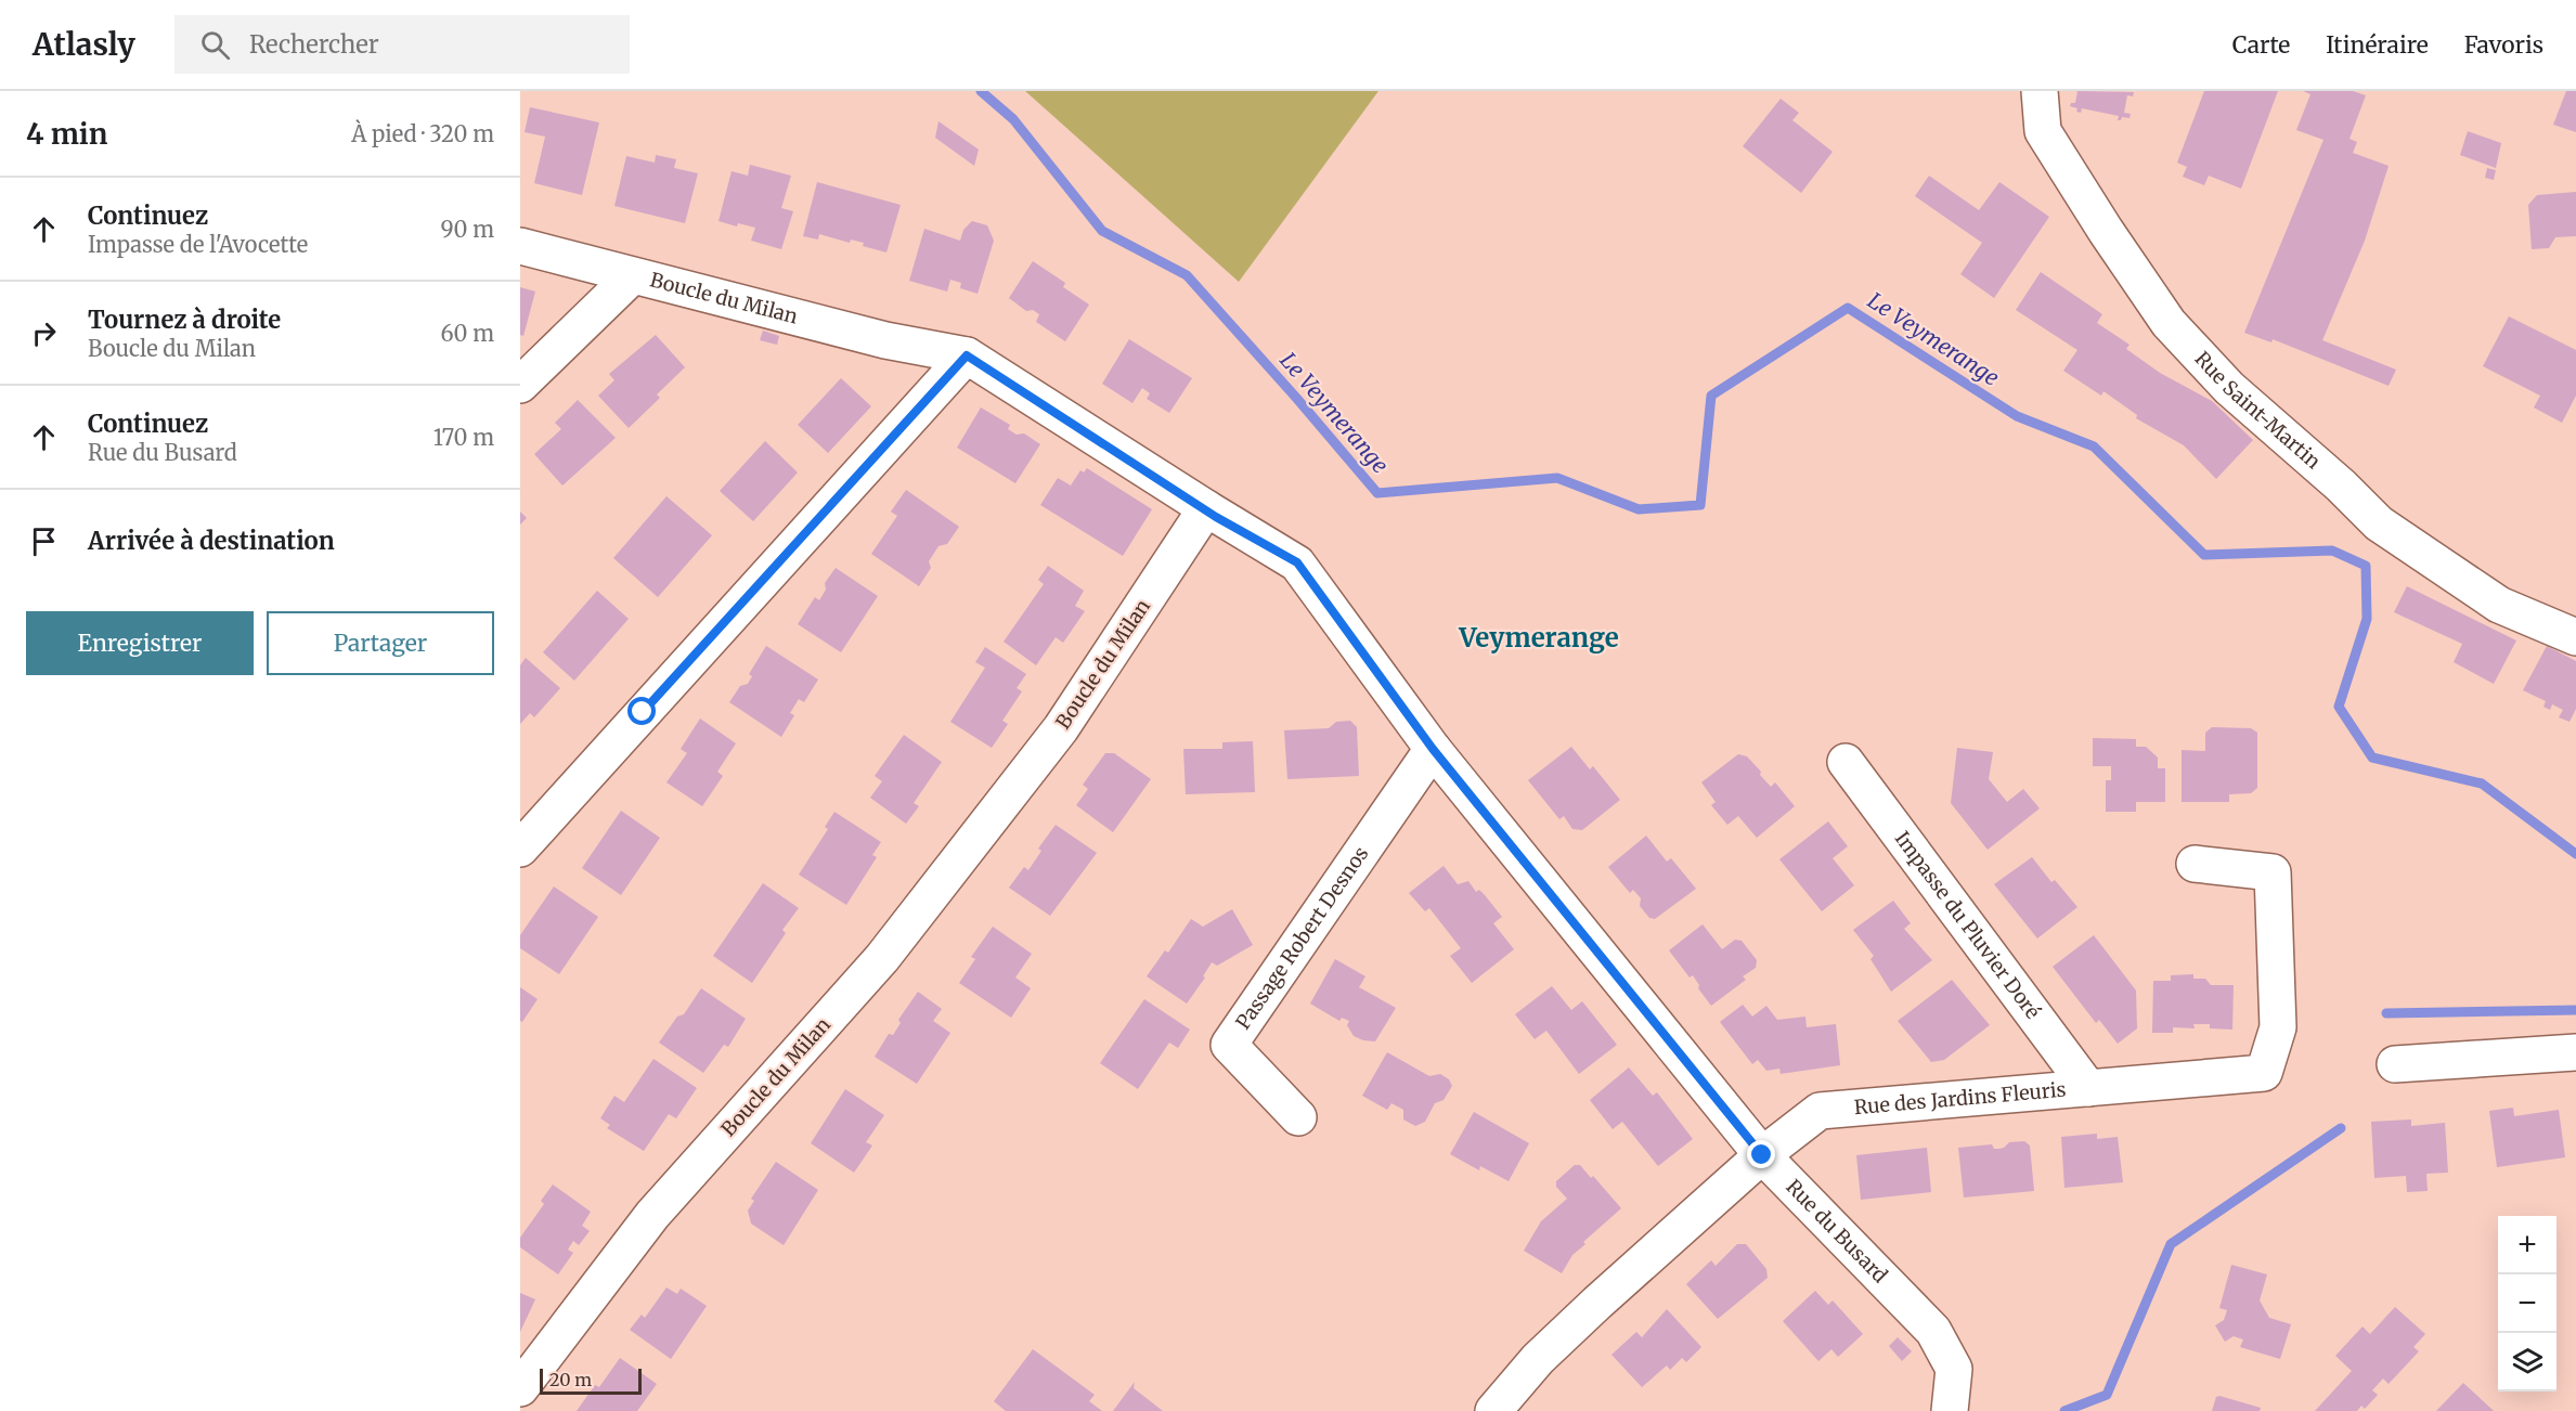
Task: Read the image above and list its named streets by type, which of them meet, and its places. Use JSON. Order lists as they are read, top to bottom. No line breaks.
{"streets":{"street":["Boucle du Milan","Rue Saint-Martin","Impasse du Pluvier Doré","Passage Robert Desnos","Rue des Jardins Fleuris","Rue du Busard"]},"crossings":[["Boucle du Milan","Rue du Busard"],["Impasse du Pluvier Doré","Rue des Jardins Fleuris"],["Passage Robert Desnos","Rue du Busard"],["Rue des Jardins Fleuris","Rue du Busard"]],"districts":["Veymerange"],"water":["Le Veymerange"],"scale_bar":"20 m","page":{"header":"Atlasly","search":"Rechercher","nav":["Carte","Itinéraire","Favoris"],"heading":["4 min","À pied · 320 m"],"list":[["Continuez","Impasse de l'Avocette","90 m"],["Tournez à droite","Boucle du Milan","60 m"],["Continuez","Rue du Busard","170 m"],"Arrivée à destination"],"buttons":["Enregistrer","Partager"],"map_buttons":["+","−"],"scale":"20 m"}}
